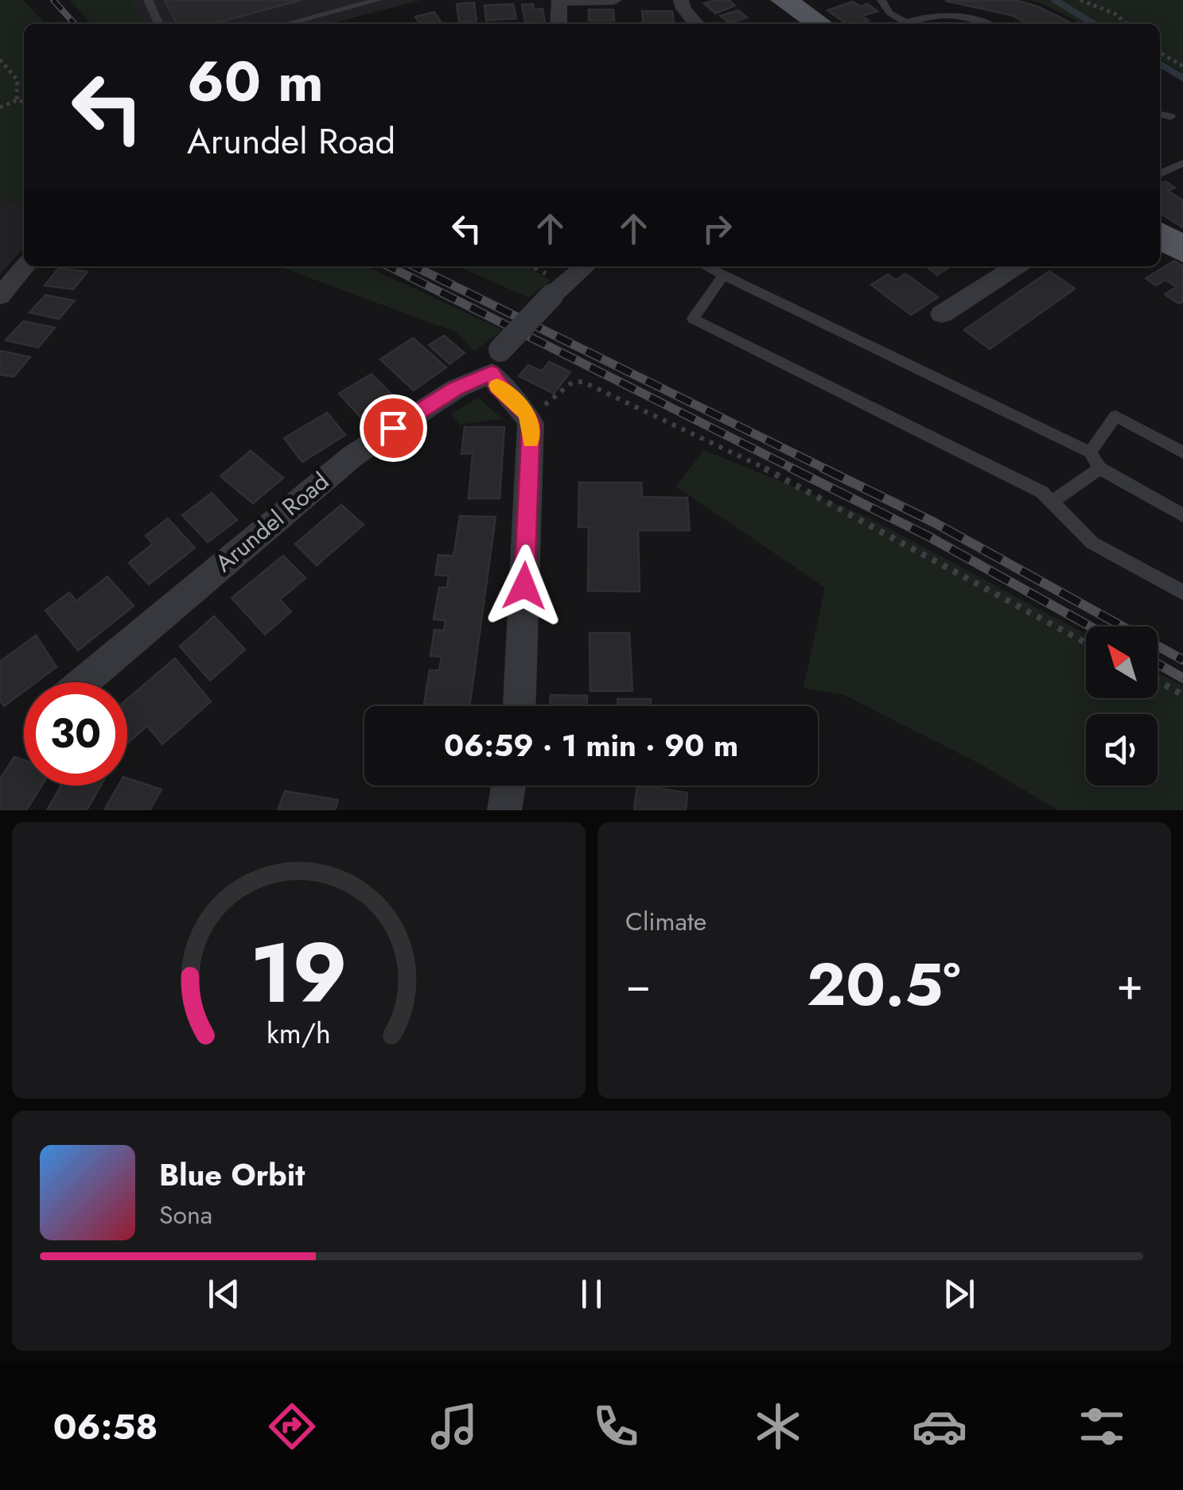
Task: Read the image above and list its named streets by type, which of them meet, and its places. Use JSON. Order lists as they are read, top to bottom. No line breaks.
{"streets":{"street":["Arundel Road"]},"north":"top left","page":{"turn":["60 m","Arundel Road"],"limit":"30","trip":"06:59 · 1 min · 90 m","tile":"Climate","heat":["−","20.5°","+"],"song":["Blue Orbit","Sona"],"tabs":"06:58","gauge":["19","km/h"]}}
